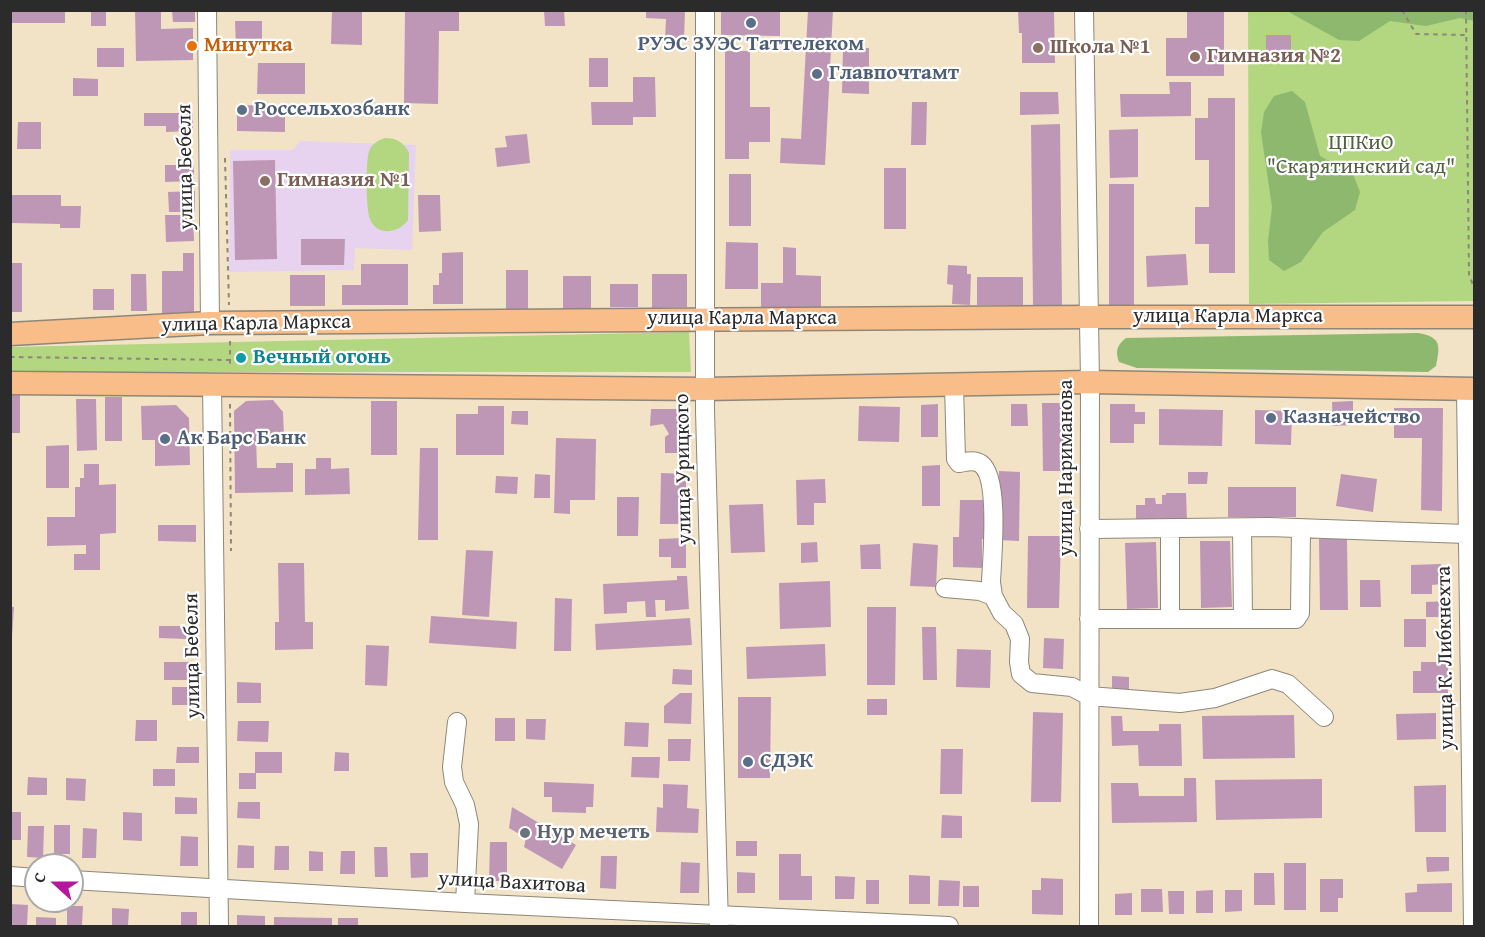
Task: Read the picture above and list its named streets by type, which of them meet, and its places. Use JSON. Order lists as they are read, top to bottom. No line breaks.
{"streets":{"main road":["улица Карла Маркса"],"street":["улица Бебеля","улица Нариманова","улица Урицкого","улица К. Либкнехта","улица Вахитова"]},"crossings":[["улица Бебеля","улица Карла Маркса"],["улица Бебеля","улица Вахитова"],["улица Карла Маркса","улица Нариманова"],["улица Карла Маркса","улица Урицкого"],["улица Урицкого","улица Вахитова"]],"parks":["ЦПКиО \"Скарятинский сад\""],"places":["РУЭС ЗУЭС Таттелеком","Минутка","Школа №1","Гимназия №2","Главпочтамт","Россельхозбанк","Гимназия №1","Вечный огонь","Казначейство","Ак Барс Банк","СДЭК","Нур мечеть"],"north":"left"}
